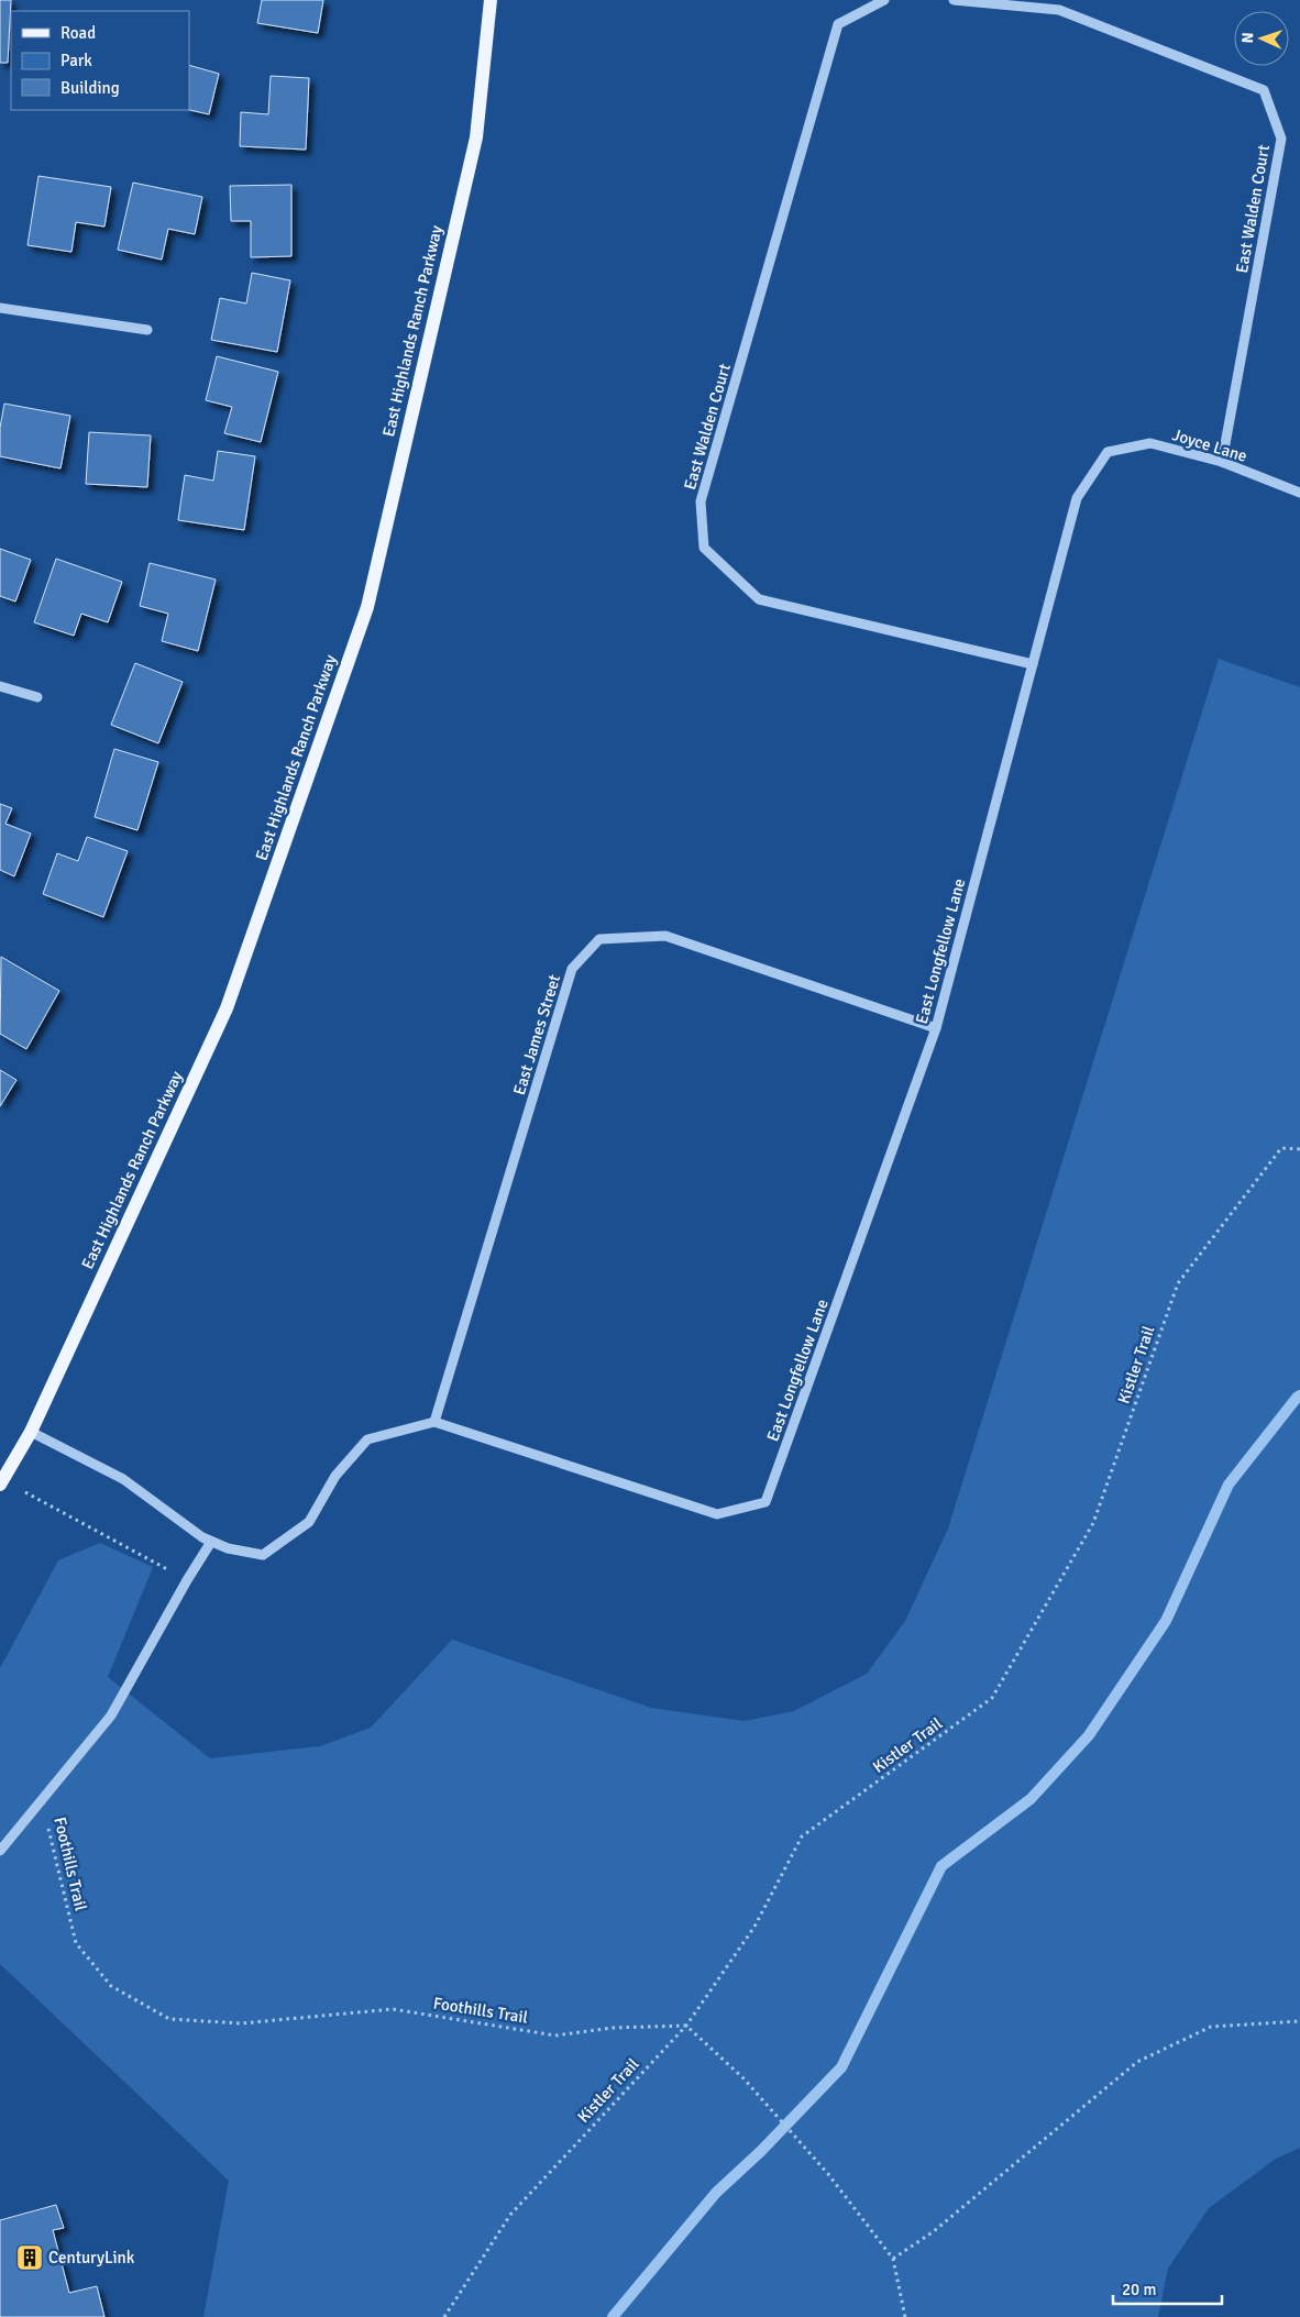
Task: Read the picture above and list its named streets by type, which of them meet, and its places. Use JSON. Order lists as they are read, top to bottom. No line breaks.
{"streets":{"main road":["East Highlands Ranch Parkway"],"street":["East Walden Court","Joyce Lane","East Longfellow Lane","East James Street"],"path":["Kistler Trail","Foothills Trail"]},"crossings":[["East Walden Court","Joyce Lane"],["East Walden Court","East Longfellow Lane"],["Joyce Lane","East Longfellow Lane"],["East Longfellow Lane","East James Street"],["Kistler Trail","Foothills Trail"]],"places":{"building":["CenturyLink"]},"legend":["Road","Park","Building"],"scale_bar":"20 m","north":"left"}
